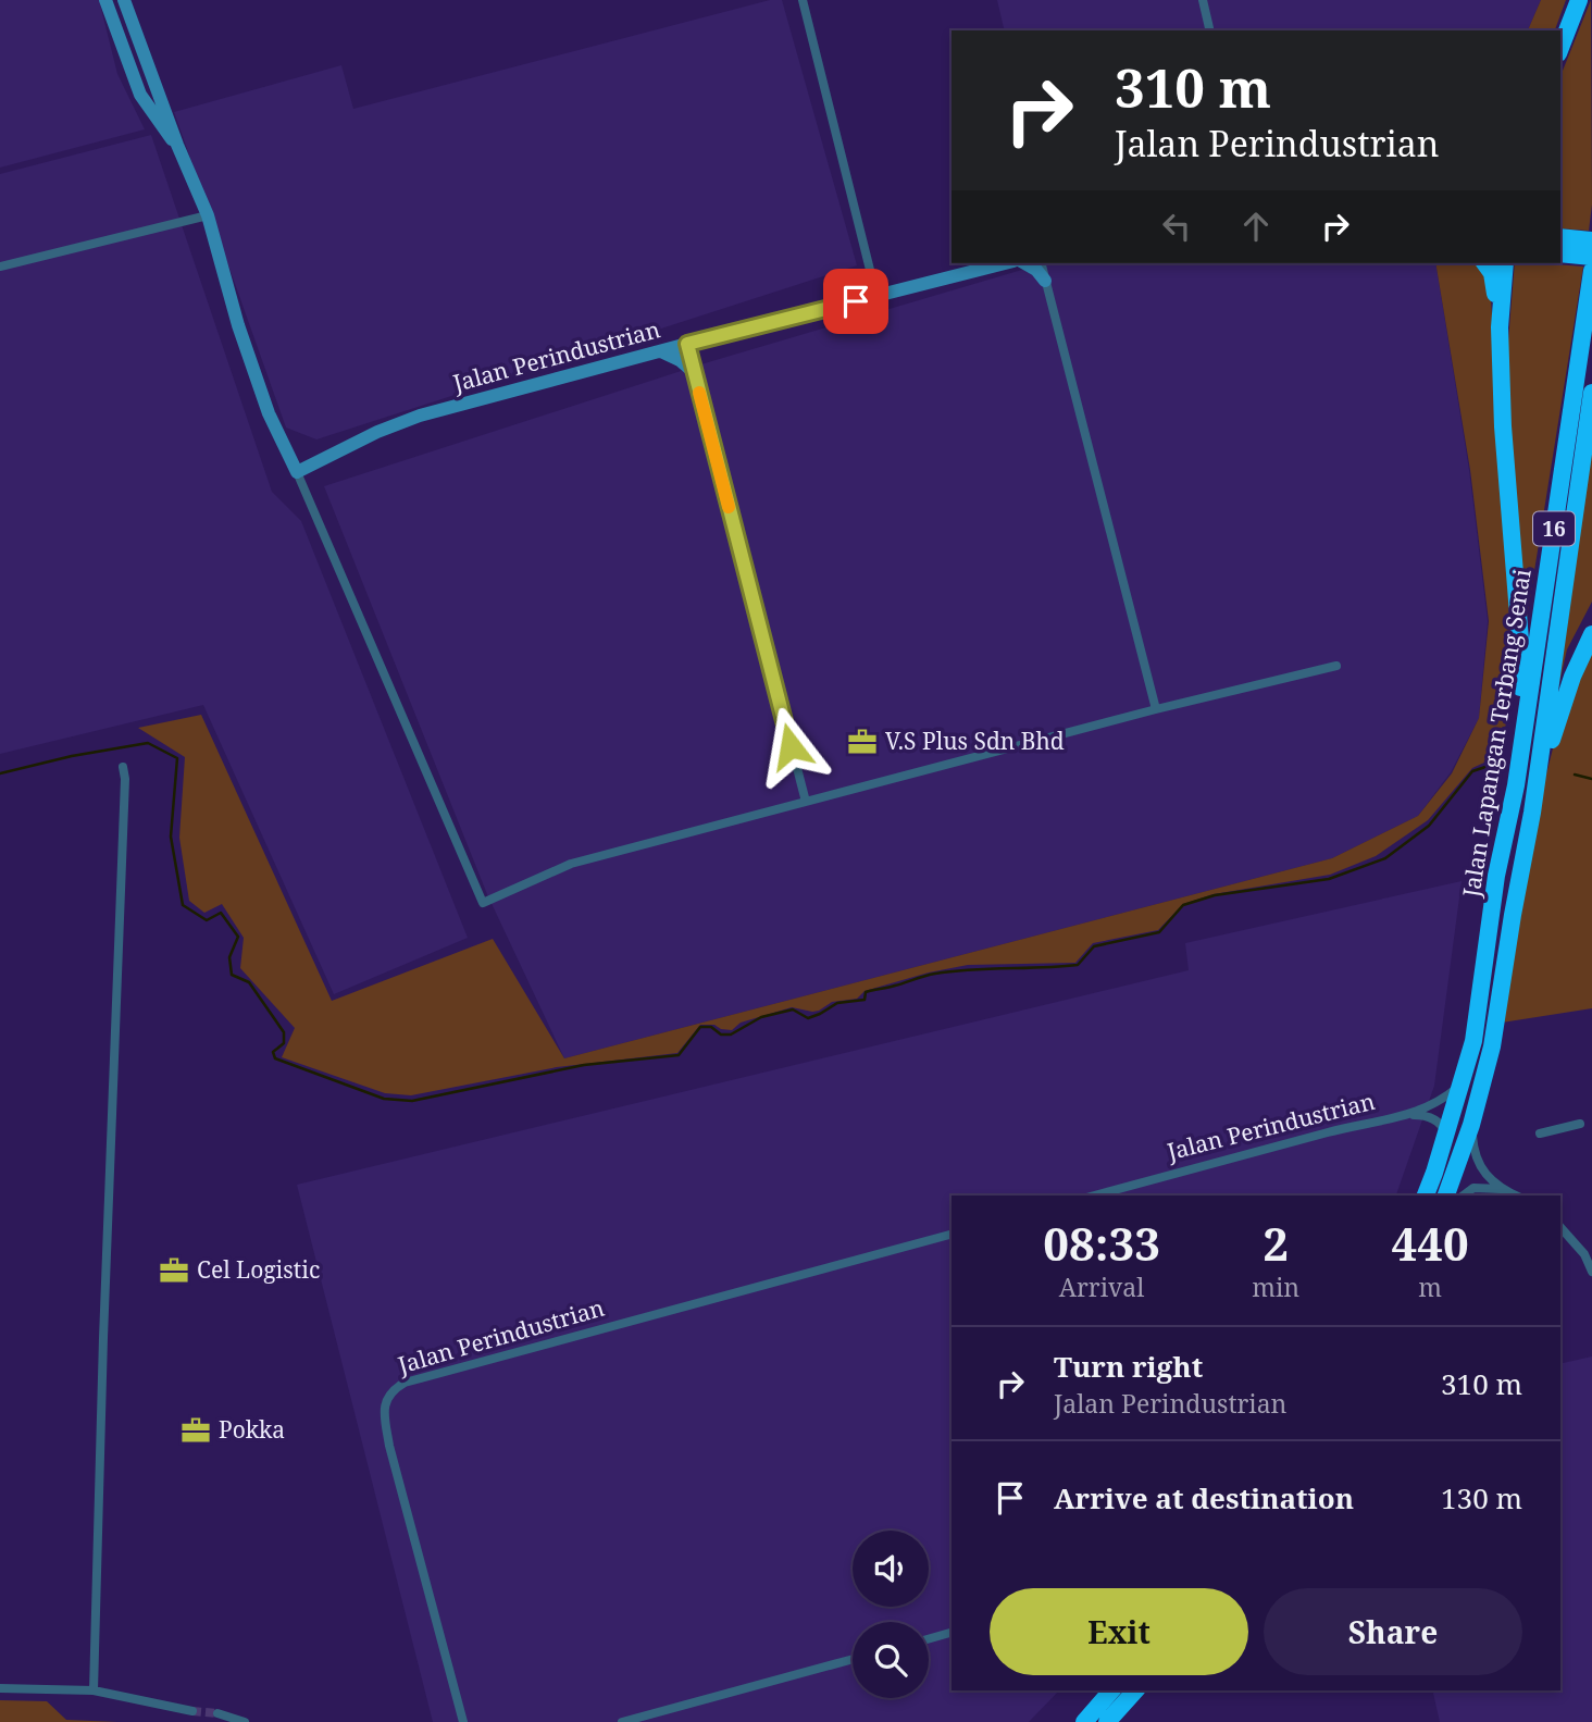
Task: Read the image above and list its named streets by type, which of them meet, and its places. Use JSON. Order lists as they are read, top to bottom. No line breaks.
{"streets":{"highway":["16","Jalan Lapangan Terbang Senai"],"main road":["Jalan Perindustrian"]},"crossings":[["Jalan Perindustrian","Jalan Lapangan Terbang Senai"]],"places":{"office":["V.S Plus Sdn Bhd","Cel Logistic","Pokka"]},"page":{"turn":["310 m","Jalan Perindustrian"],"eta":["08:33","Arrival","2","min","440","m"],"list":[{"name":"Turn right","note":"Jalan Perindustrian","value":"310 m"},{"name":"Arrive at destination","value":"130 m"}],"buttons":["Exit","Share"]}}
